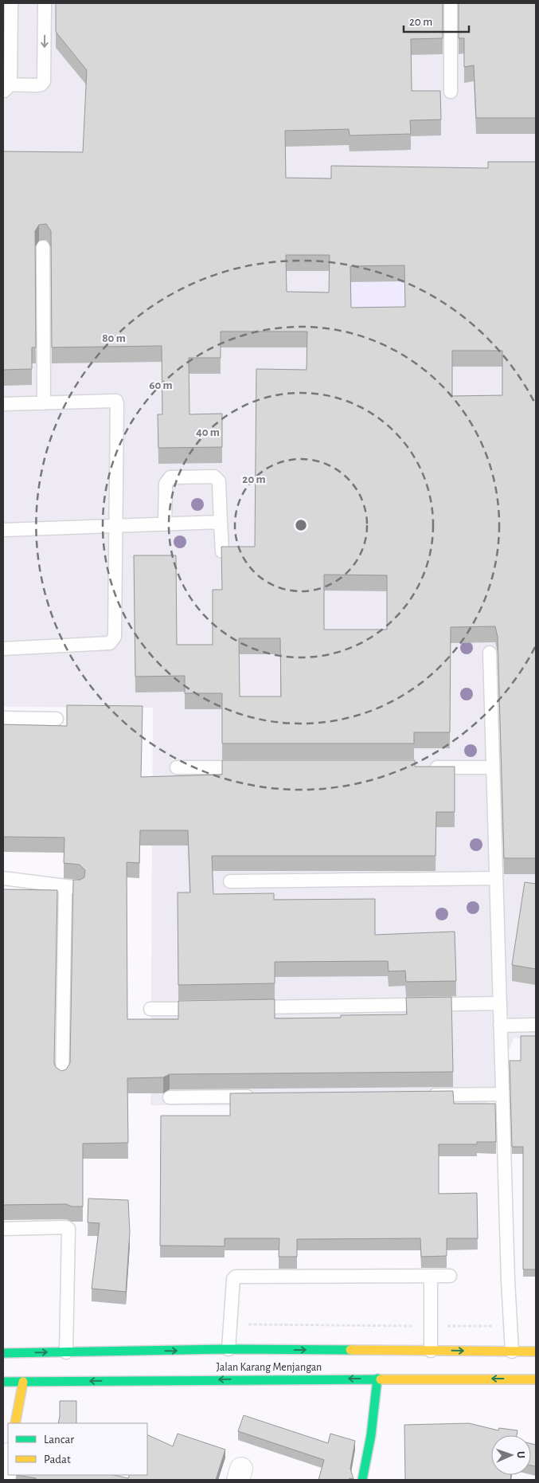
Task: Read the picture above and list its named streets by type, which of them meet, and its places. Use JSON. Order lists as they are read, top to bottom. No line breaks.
{"streets":{"main road":["Jalan Karang Menjangan"]},"legend":["Lancar","Padat"],"scale_bar":"20 m","north":"right","rings":["80 m","60 m","40 m","20 m"]}
